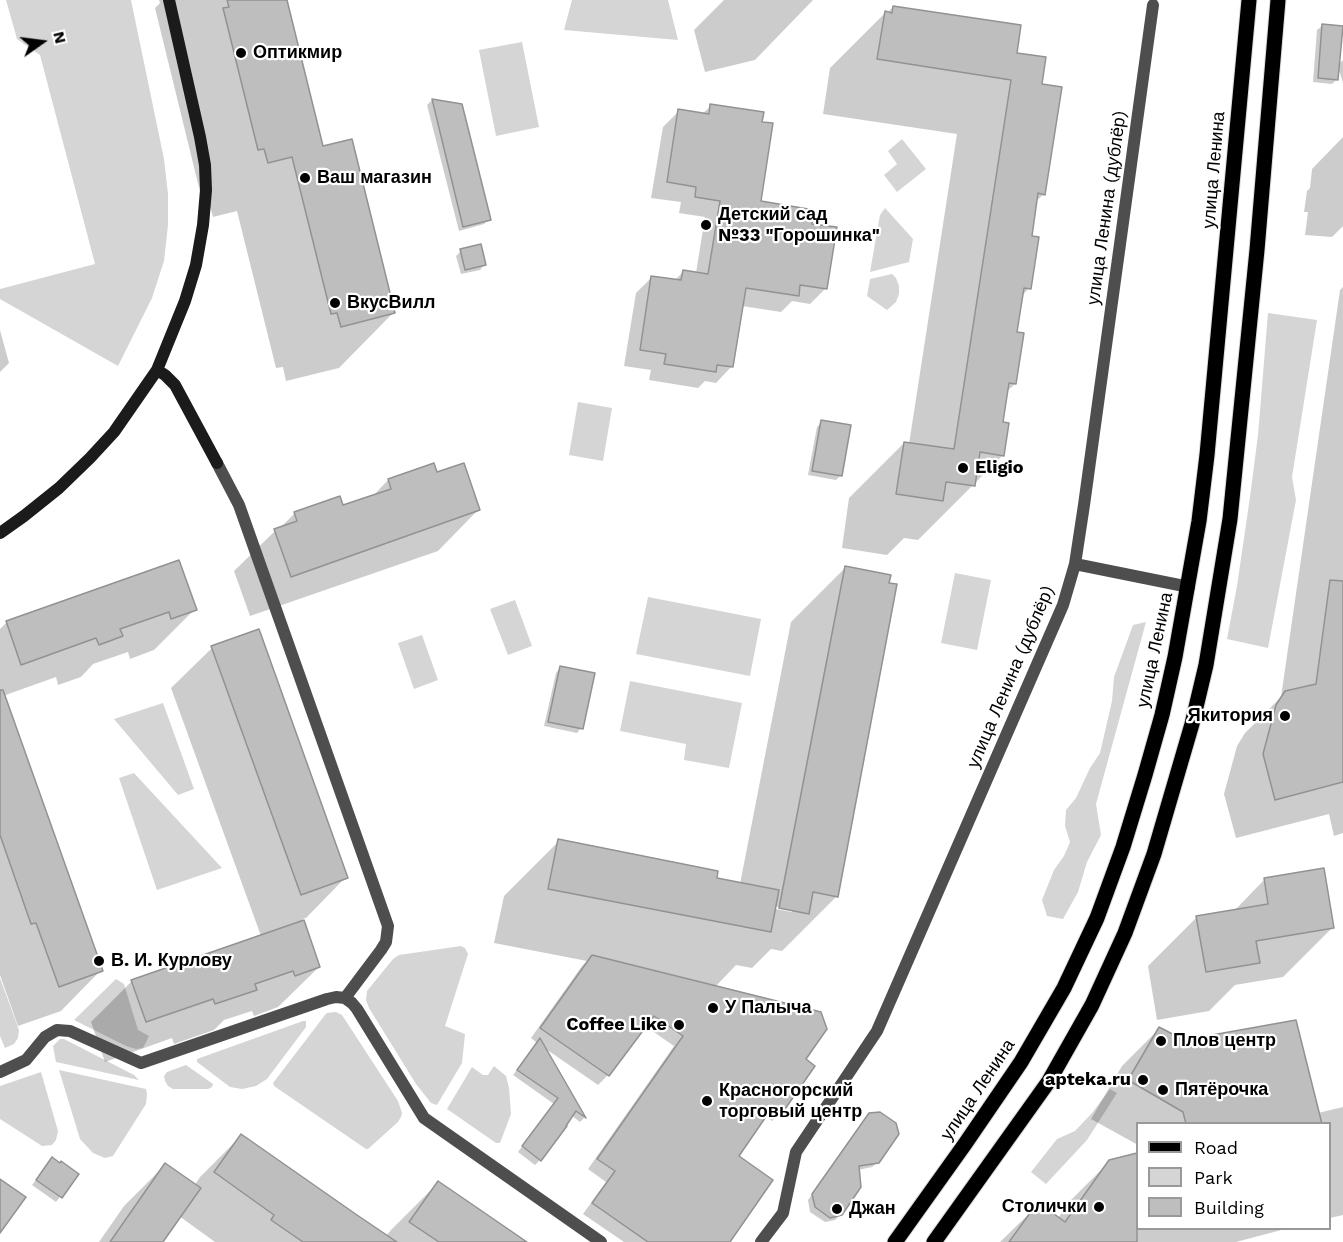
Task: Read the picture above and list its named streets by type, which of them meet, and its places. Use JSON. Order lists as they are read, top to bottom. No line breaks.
{"streets":{"main road":["улица Ленина"],"street":["улица Ленина (дублёр)"]},"places":["Оптикмир","Ваш магазин","Детский сад №33 \"Горошинка\"","ВкусВилл","Eligio","Якитория","В. И. Курлову","У Палыча","Coffee Like","Плов центр","apteka.ru","Пятёрочка","Красногорский торговый центр","Столички","Джан"],"legend":["Road","Park","Building"],"north":"right"}
